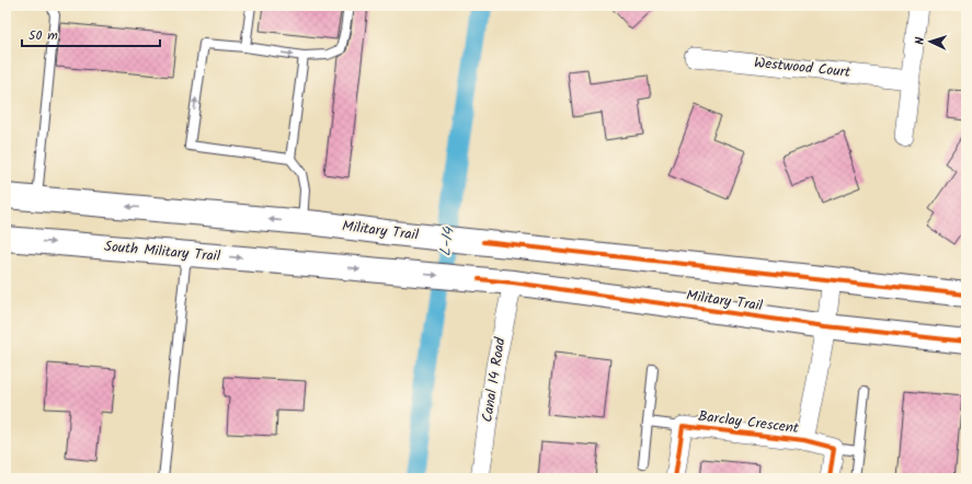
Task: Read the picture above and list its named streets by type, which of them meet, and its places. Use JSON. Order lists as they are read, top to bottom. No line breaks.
{"streets":{"main road":["Military Trail","South Military Trail"],"street":["Westwood Court","Canal 14 Road","Barclay Crescent"]},"crossings":[["Military Trail","South Military Trail"],["Military Trail","Canal 14 Road"],["Military Trail","Barclay Crescent"]],"water":["L-14"],"scale_bar":"50 m","north":"left"}
